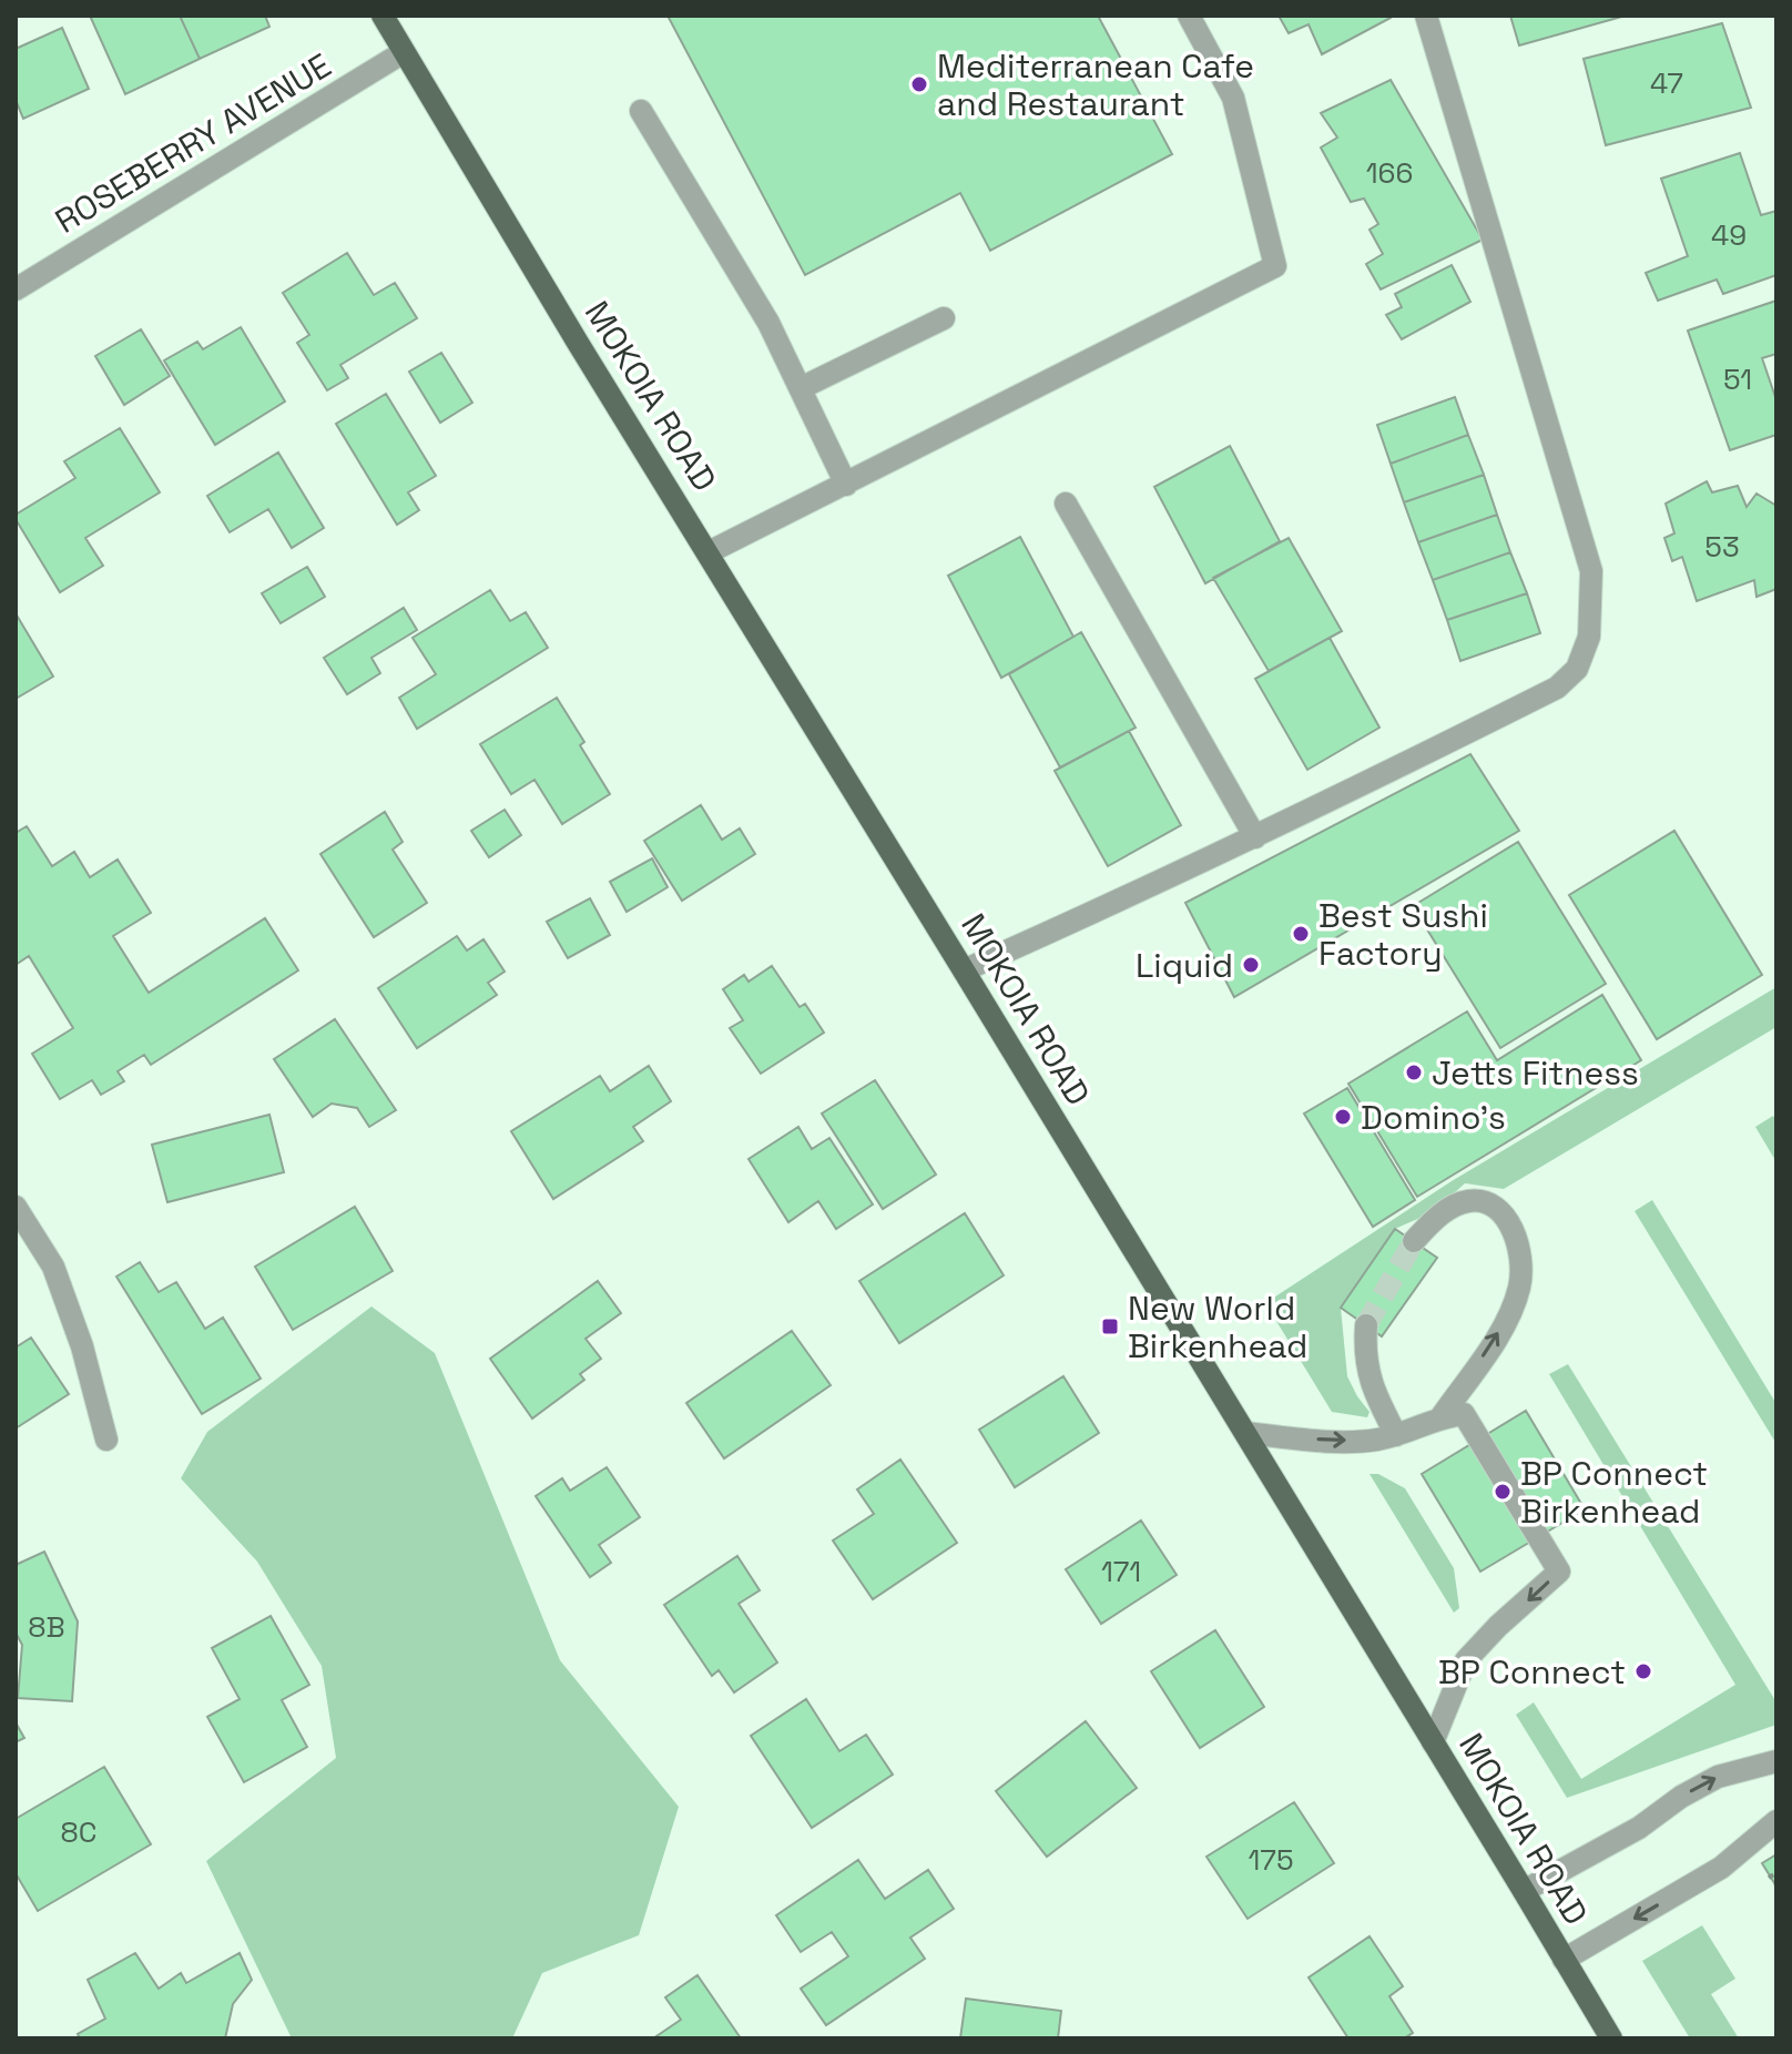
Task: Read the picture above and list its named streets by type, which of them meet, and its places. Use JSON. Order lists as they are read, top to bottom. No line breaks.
{"streets":{"main road":["MOKOIA ROAD"],"street":["ROSEBERRY AVENUE"]},"crossings":[["ROSEBERRY AVENUE","MOKOIA ROAD"]],"places":{"other":["Mediterranean Cafe and Restaurant","Best Sushi Factory","Liquid","Jetts Fitness","Domino's","BP Connect Birkenhead","BP Connect"],"transit":["New World Birkenhead"]},"house_numbers":["47","166","49","51","53","171","8B","8C","175"]}
